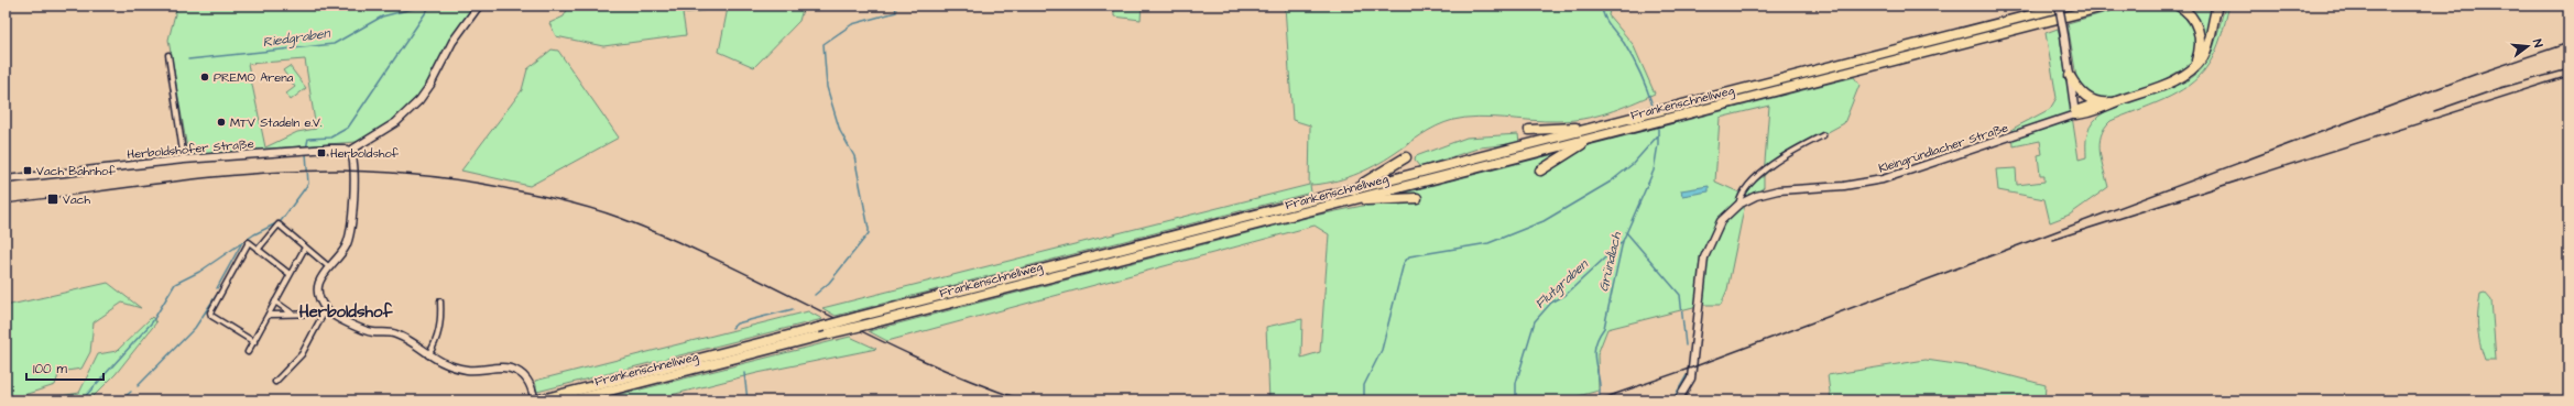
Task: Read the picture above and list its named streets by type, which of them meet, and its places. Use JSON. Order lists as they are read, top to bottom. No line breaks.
{"streets":{"highway":["Frankenschnellweg"],"street":["Kleingründlacher Straße","Herboldshofer Straße"]},"districts":["Herboldshof"],"water":["Riedgraben","Gründlach","Flutgraben"],"places":{"other":["PREMO Arena","MTV Stadeln e.V."],"transit":["Herboldshof","Vach Bahnhof","Vach"]},"scale_bar":"100 m","north":"right"}
